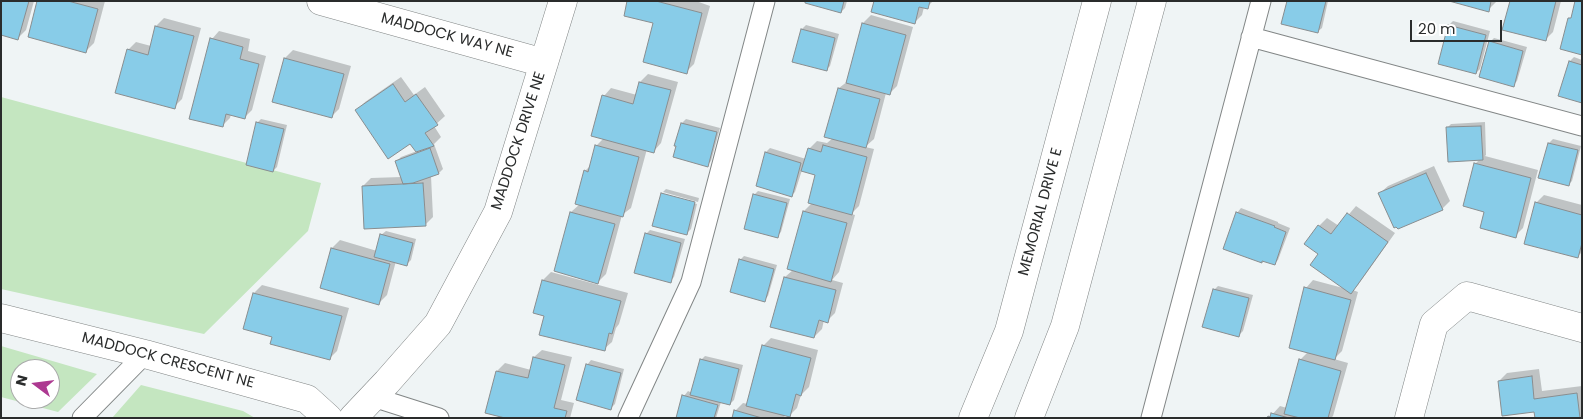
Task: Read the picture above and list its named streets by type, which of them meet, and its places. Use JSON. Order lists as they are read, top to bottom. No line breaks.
{"streets":{"street":["MADDOCK WAY NE","MADDOCK DRIVE NE","MEMORIAL DRIVE E","MADDOCK CRESCENT NE"]},"crossings":[["MADDOCK WAY NE","MADDOCK DRIVE NE"]],"scale_bar":"20 m","north":"left"}
